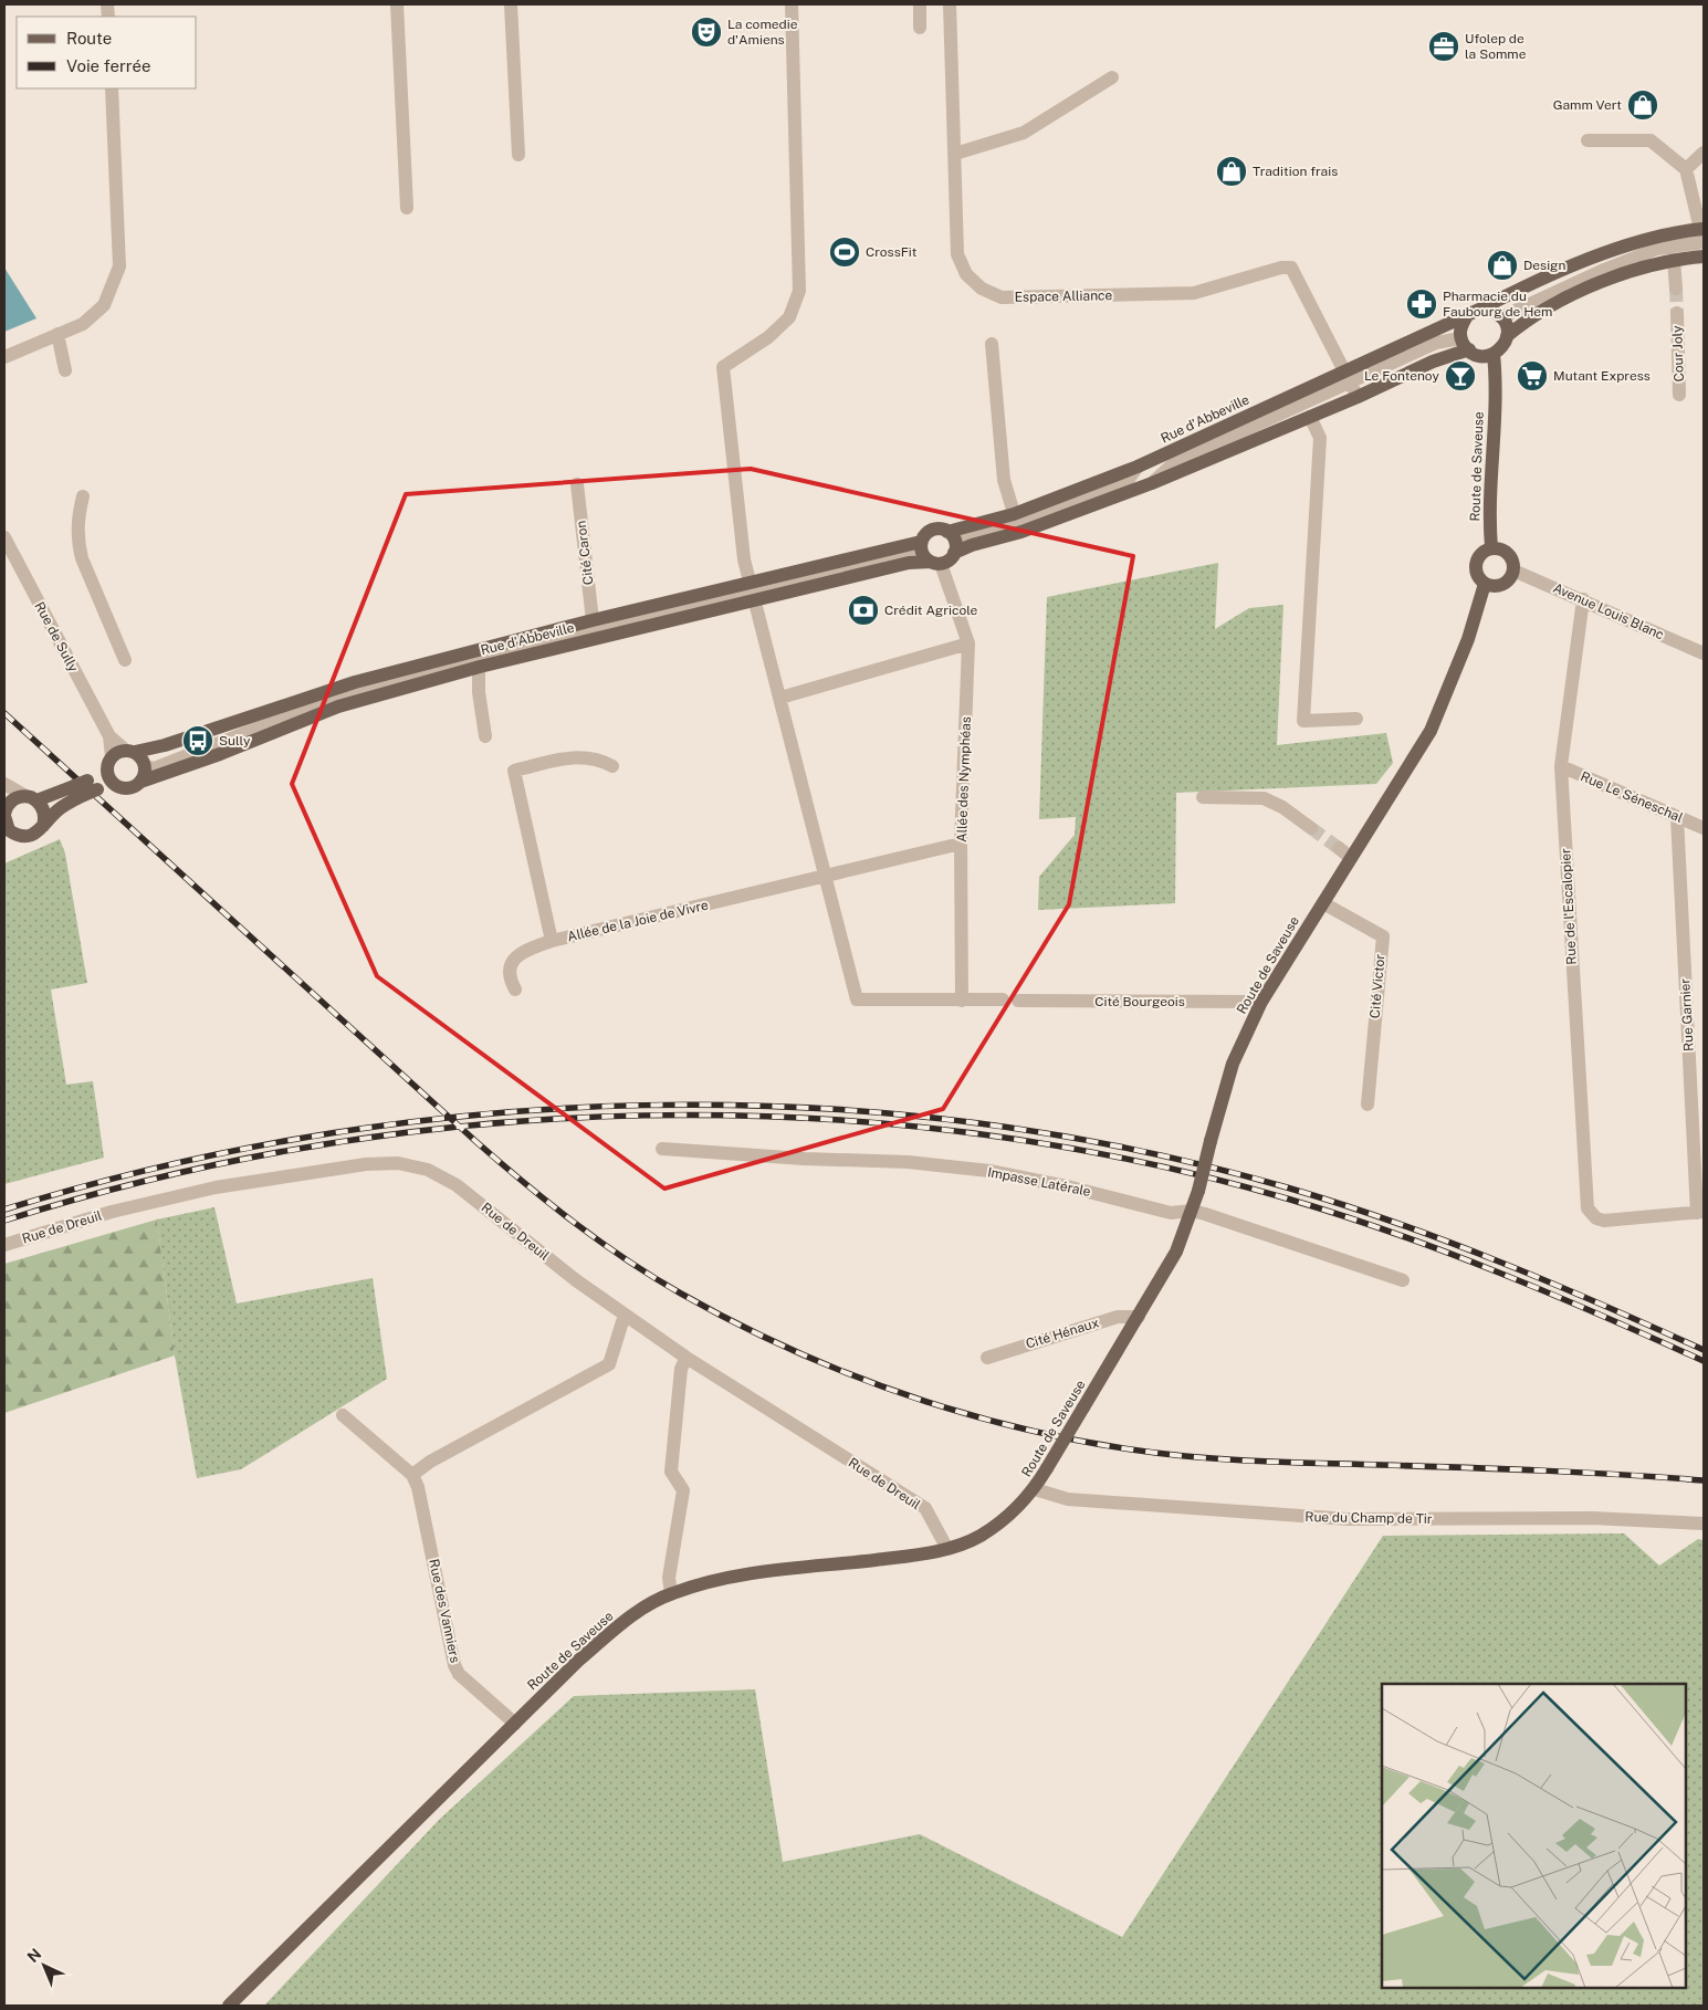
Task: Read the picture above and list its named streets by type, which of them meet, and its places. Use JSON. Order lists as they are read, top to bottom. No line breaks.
{"streets":{"main road":["Rue d'Abbeville","Route de Saveuse"],"street":["Espace Alliance","Cour Joly","Cité Caron","Avenue Louis Blanc","Rue de Sully","Allée des Nymphéas","Rue Le Séneschal","Rue de l'Escalopier","Allée de la Joie de Vivre","Cité Victor","Cité Bourgeois","Rue Garnier","Impasse Latérale","Rue de Dreuil","Cité Hénaux","Rue du Champ de Tir","Rue des Vanniers"]},"crossings":[["Espace Alliance","Rue d'Abbeville"],["Rue d'Abbeville","Route de Saveuse"],["Rue d'Abbeville","Cité Caron"],["Rue d'Abbeville","Rue de Sully"],["Rue d'Abbeville","Allée des Nymphéas"],["Route de Saveuse","Avenue Louis Blanc"],["Route de Saveuse","Cité Victor"],["Route de Saveuse","Cité Bourgeois"],["Route de Saveuse","Impasse Latérale"],["Route de Saveuse","Rue de Dreuil"],["Route de Saveuse","Cité Hénaux"],["Route de Saveuse","Rue du Champ de Tir"],["Route de Saveuse","Rue des Vanniers"],["Avenue Louis Blanc","Rue de l'Escalopier"],["Allée des Nymphéas","Allée de la Joie de Vivre"],["Rue Le Séneschal","Rue de l'Escalopier"],["Rue Le Séneschal","Rue Garnier"],["Rue de l'Escalopier","Rue Garnier"]],"places":{"theatre":["La comedie d'Amiens"],"office":["Ufolep de la Somme"],"shop":["Gamm Vert","Tradition frais","Design"],"sports":["CrossFit"],"pharmacy":["Pharmacie du Faubourg de Hem"],"bar":["Le Fontenoy"],"supermarket":["Mutant Express"],"bank":["Crédit Agricole"],"bus stop":["Sully"]},"legend":["Route","Voie ferrée"],"north":"top left"}
